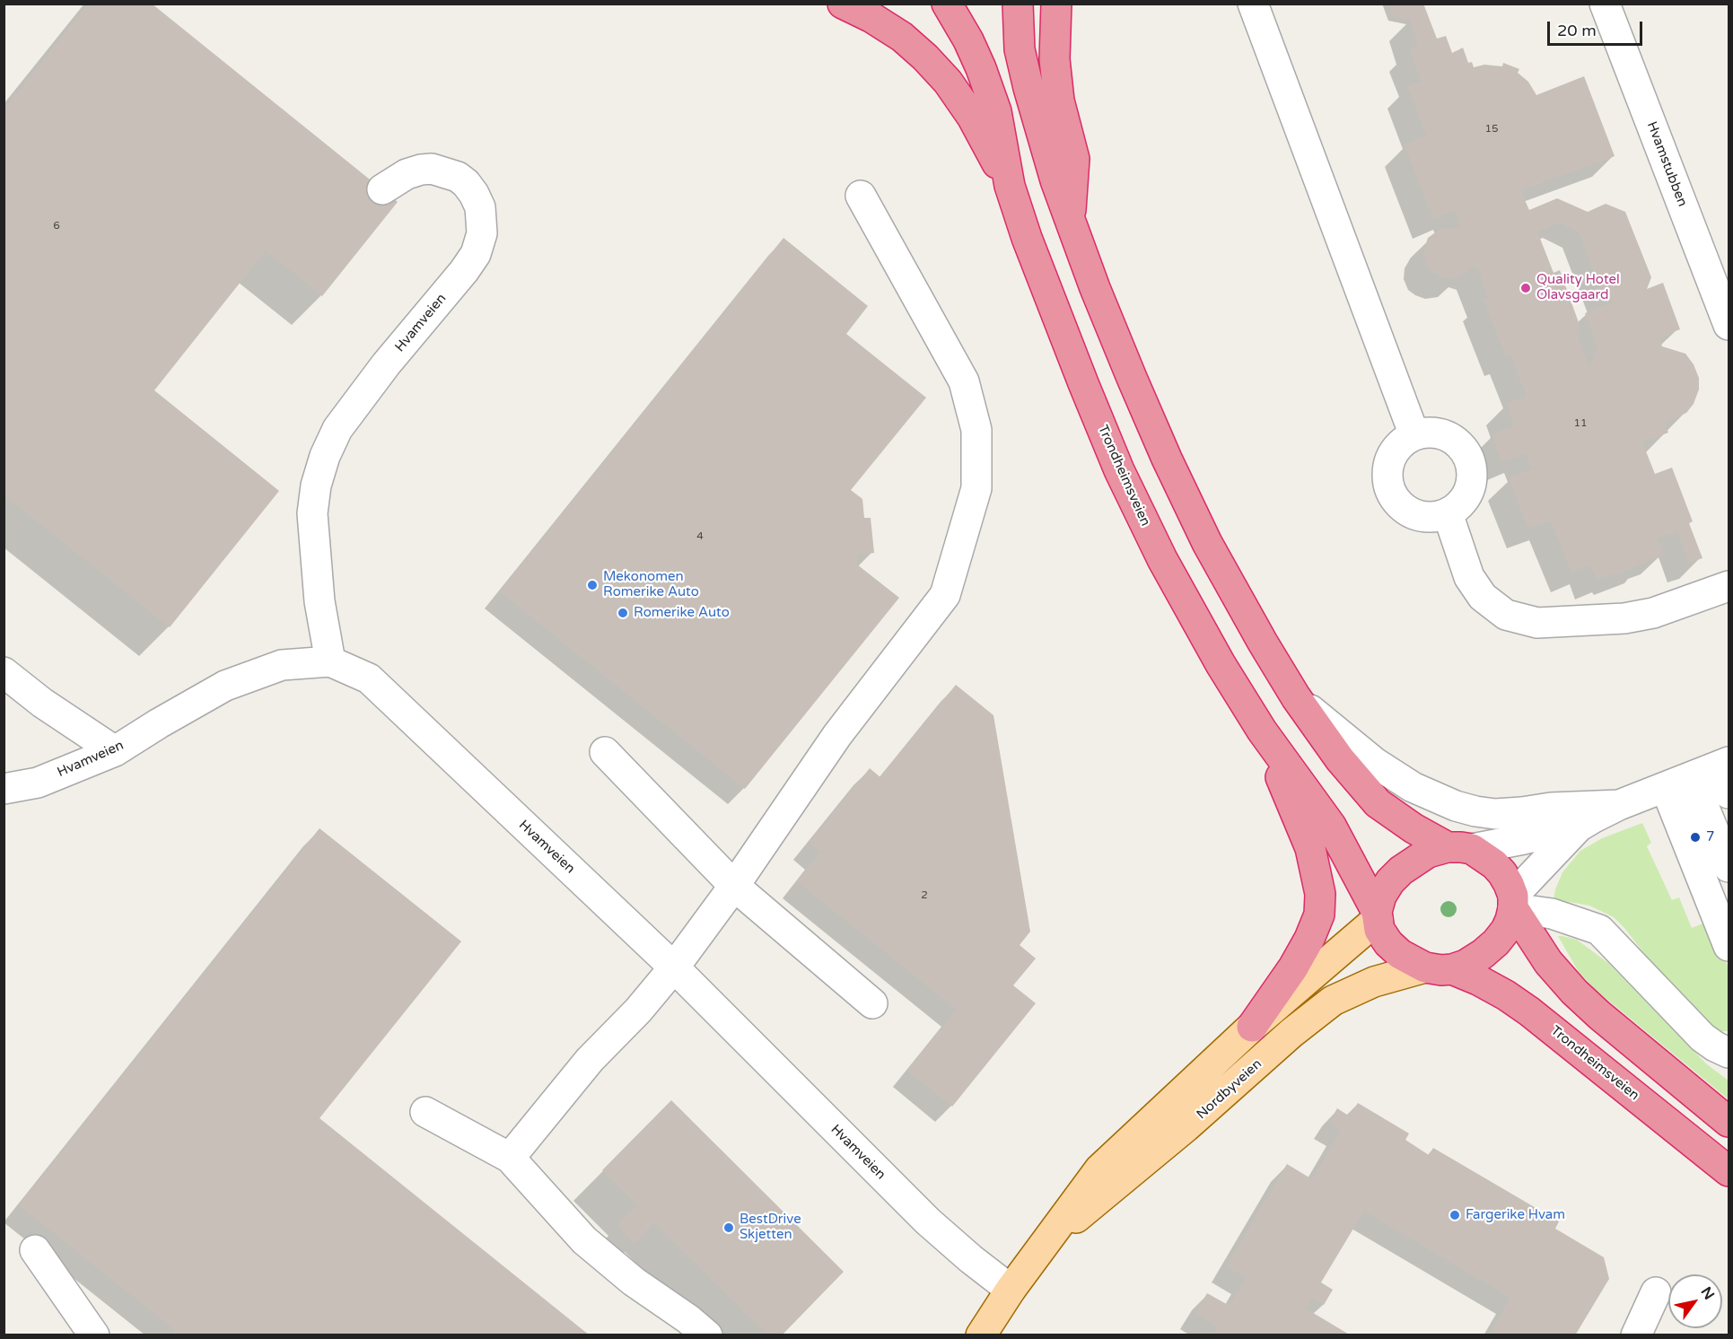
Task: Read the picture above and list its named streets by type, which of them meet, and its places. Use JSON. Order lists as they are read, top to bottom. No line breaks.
{"streets":{"highway":["Trondheimsveien"],"main road":["Nordbyveien"],"street":["Hvamstubben","Hvamveien"]},"crossings":[["Hvamveien","Nordbyveien"],["Trondheimsveien","Nordbyveien"]],"places":["Quality Hotel Olavsgaard","Mekonomen Romerike Auto","Romerike Auto","7","Fargerike Hvam","BestDrive Skjetten"],"house_numbers":["15","6","11","4","2"],"scale_bar":"20 m","north":"top right"}
